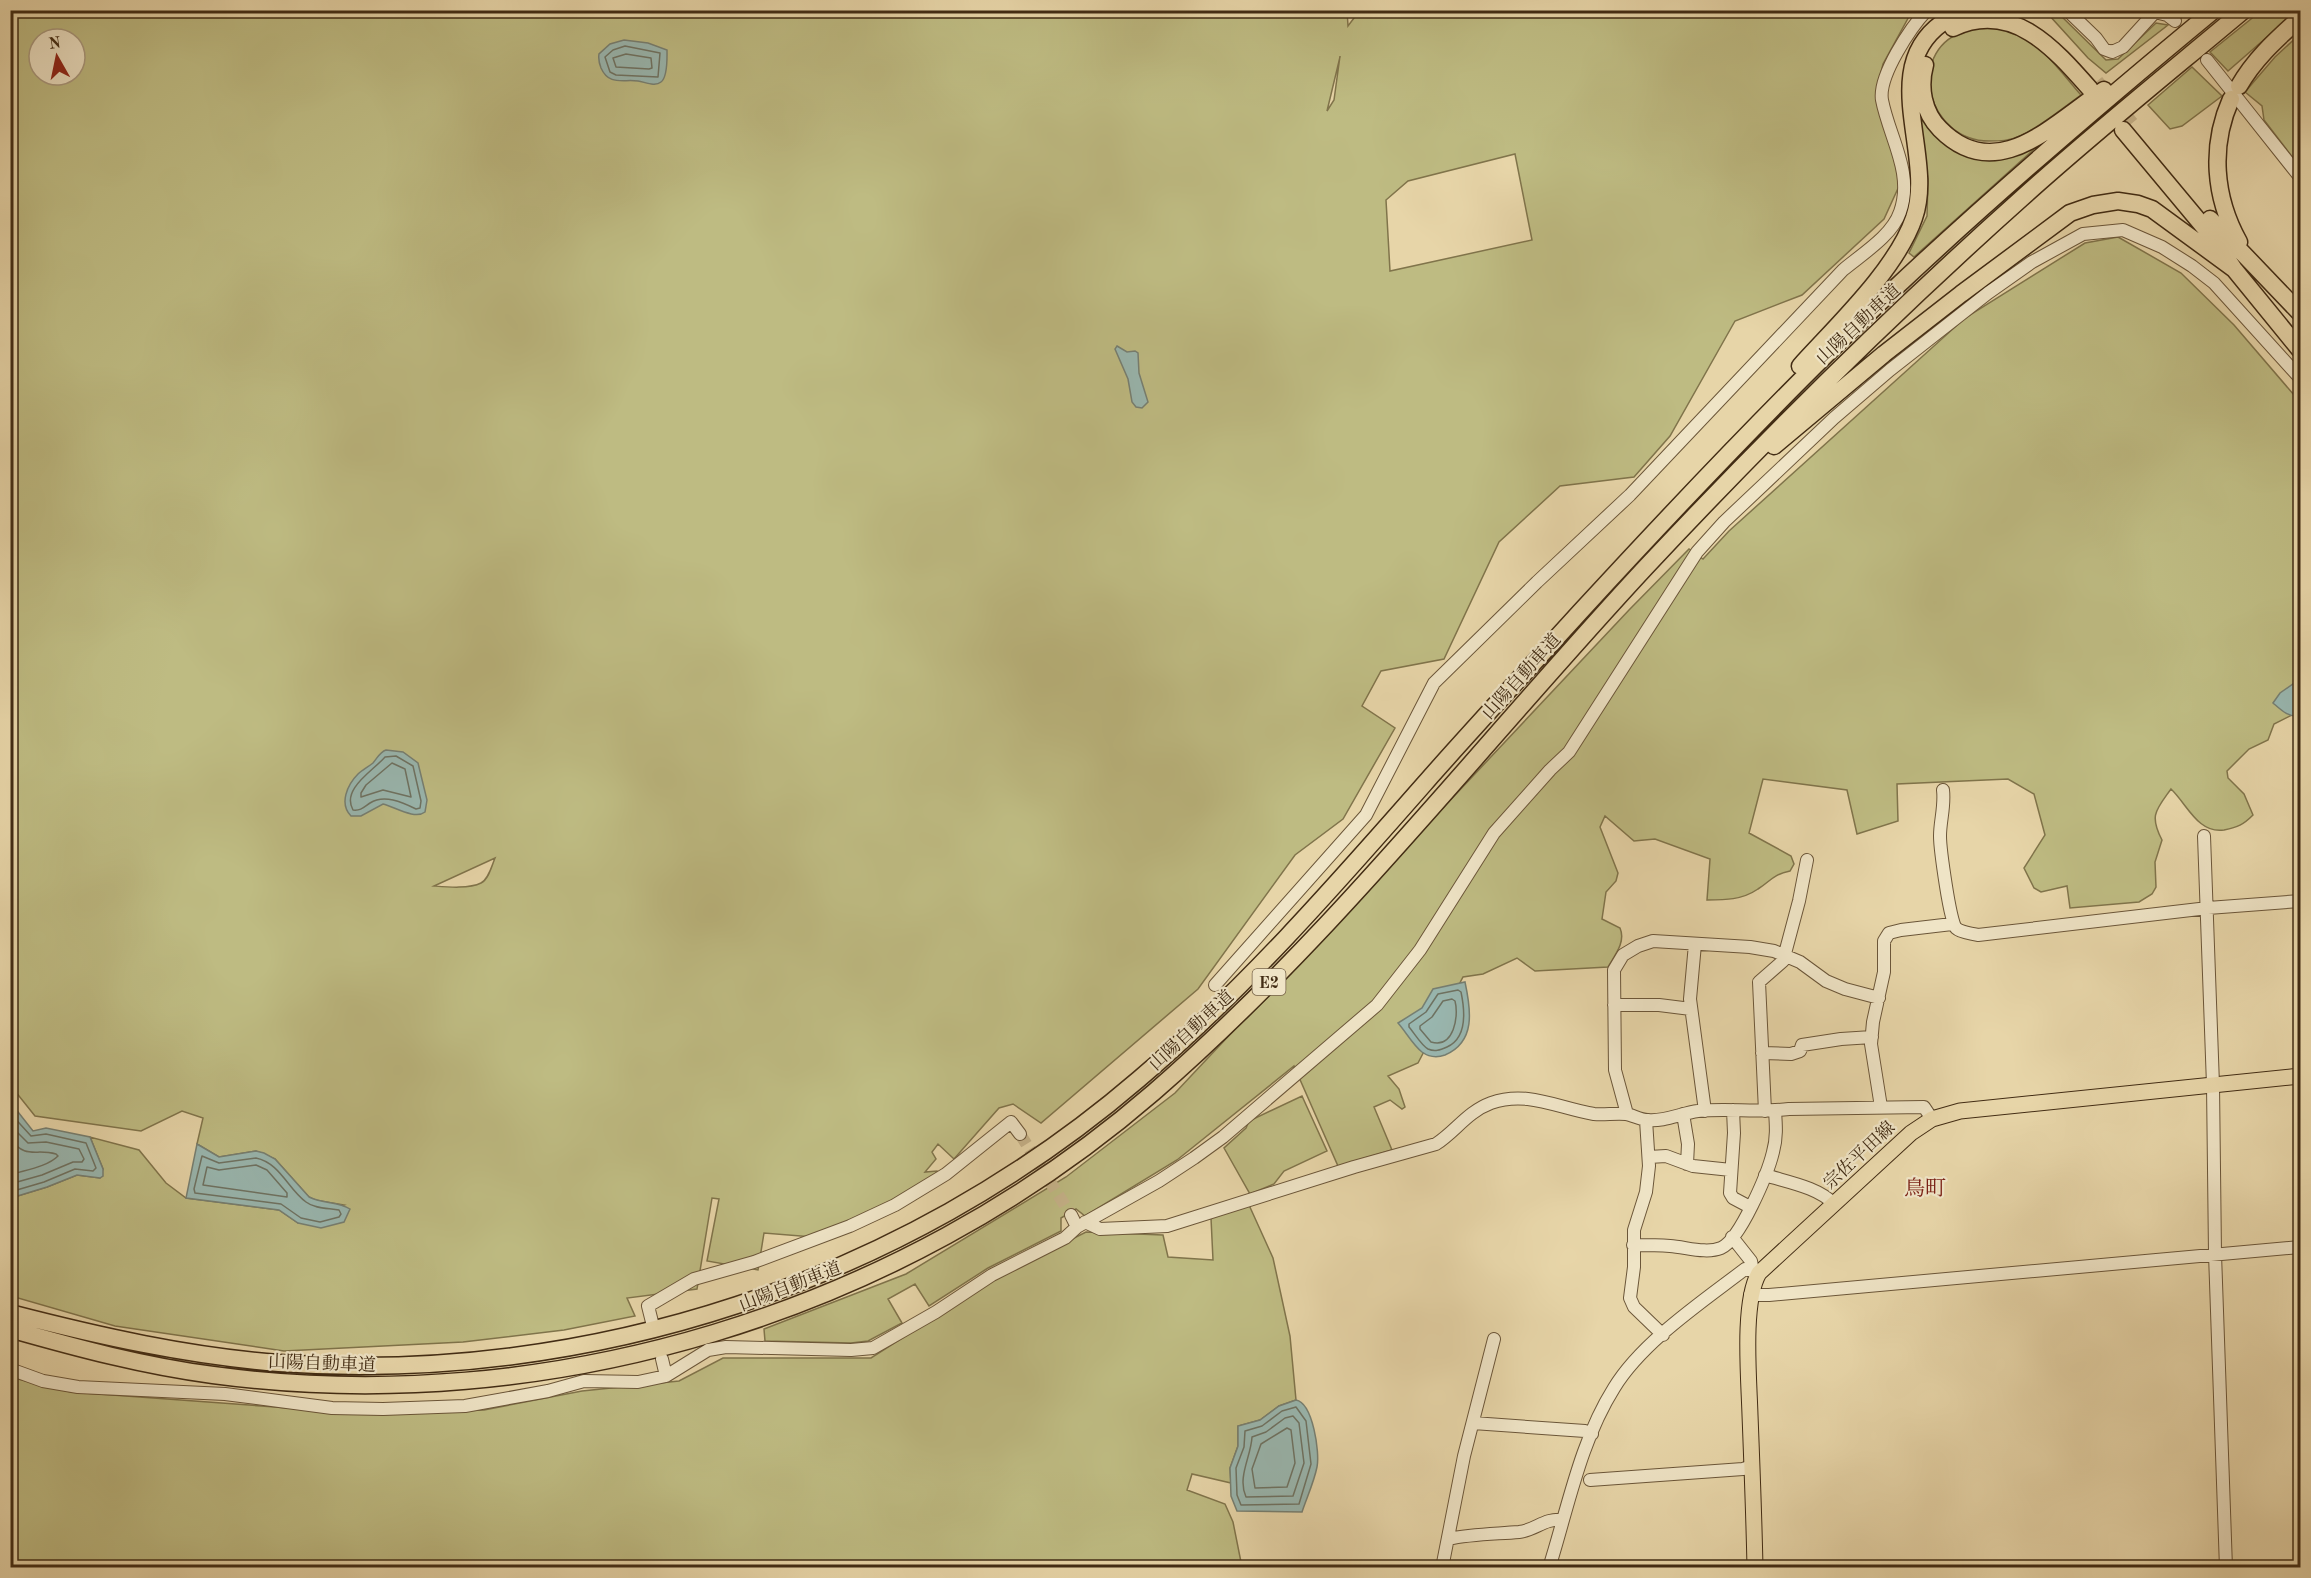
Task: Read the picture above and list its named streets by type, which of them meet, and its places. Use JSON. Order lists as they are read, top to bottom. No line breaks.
{"streets":{"highway":["山陽自動車道","E2"],"main road":["宗佐平田線"]},"districts":["鳥町"],"north":"top"}
